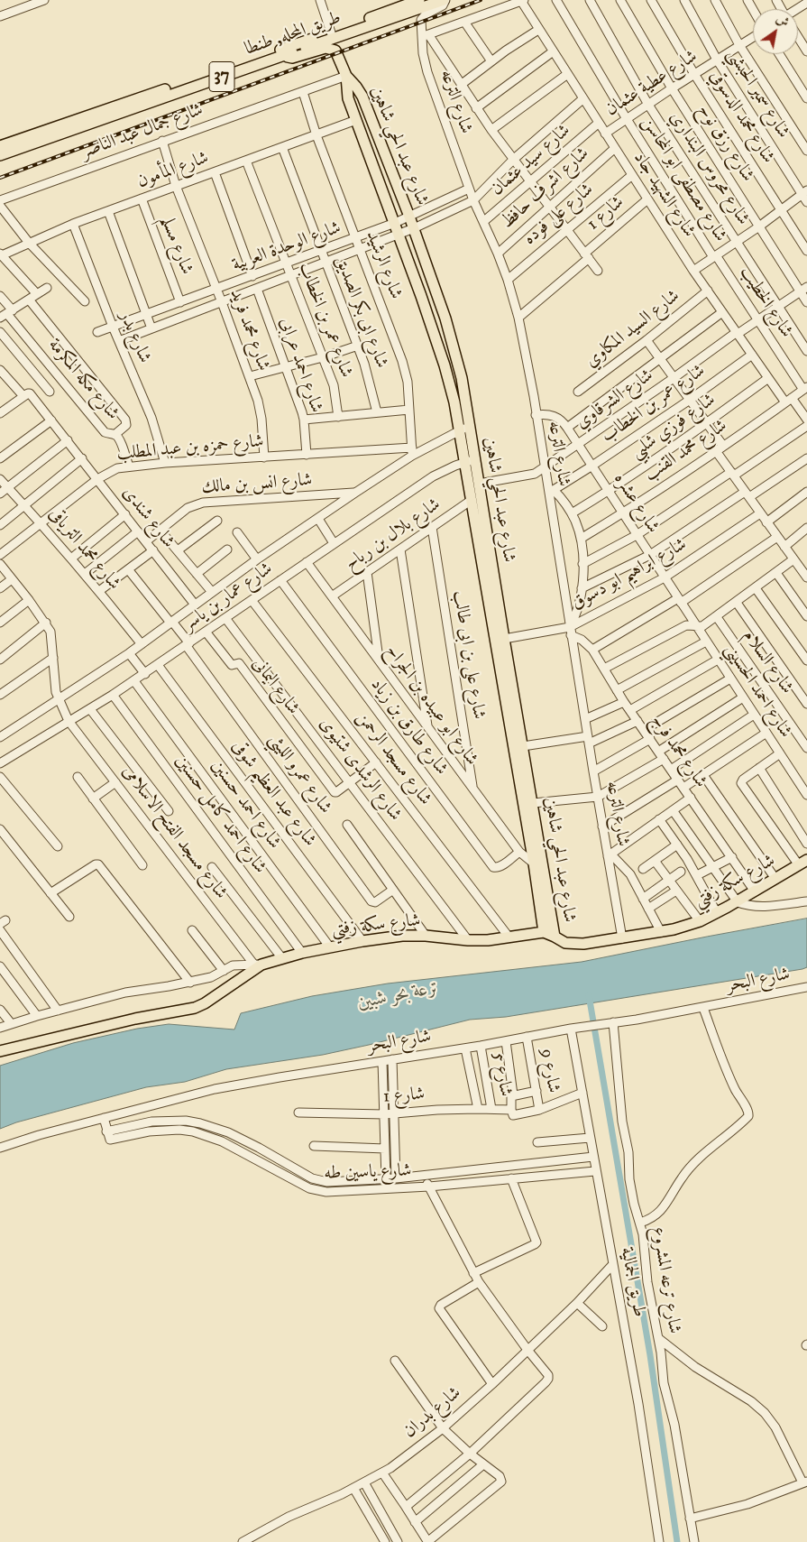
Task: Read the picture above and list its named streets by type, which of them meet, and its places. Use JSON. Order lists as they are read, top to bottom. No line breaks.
{"streets":{"main road":["طريق المحله, طنطا","37","شارع عبد الحي شاهين","شارع سكة زفتي"],"street":["شارع عطية عثمان","شارع سمير الحبشي","شارع الترعه","شارع محمد الدسوقي","شارع جمال عبد الناصر","شارع رزق نوح","شارع سيد عثمان","شارع محروس البنداري","شارع المأمون","شارع مصطفى ابو المحاسن","شارع اشرف حافظ","شارع الشهيد جاد","شارع 1","شارع على فوده","شارع مسلم","شارع الوحدة العربية","شارع الرشيد","شارع الخطيب","شارع ابى بكر الصديق","شارع عمر بن الخطاب","شارع السيد المكاوي","شارع محمد فريد","شارع بدر","شارع احمد عرابى","شارع مكه المكرمة","شارع الشرقاوي","شارع فوزي شلبي","شارع حمزه بن عبد المطلب","شارع محمد القنب","شارع انس بن مالك","شارع عشره","شارع شندى","شارع بلال بن رباح","شارع محمد الترياقى","شارع ابراهيم ابو دسوق","شارع عمار بن ياسر","شارع على بن ابى طالب","شارع السلام","شارع اليمانى","شارع احمد الحسيني","شارع ابو عبيده بن الجراح","شارع طارق بن زياد","شارع محمد فرج","شارع مسجد الرحمن","شارع الرشدى شتيوى","شارع عمرو الليثي","شارع عبد العظيم شوقى","شارع احمد حسنين","شارع احمد كامل حسنين","شارع مسجد الفتح الاسلامى","شارع البحر","شارع 9","شارع 5","شارع ياسين طه","شارع ترعه المشروع","طريق الجمالية","شارع بدران"]},"crossings":[["طريق المحله, طنطا","شارع الترعه"],["شارع عطية عثمان","شارع سمير الحبشي"],["شارع عطية عثمان","شارع محمد الدسوقي"],["شارع عطية عثمان","شارع رزق نوح"],["شارع عطية عثمان","شارع محروس البنداري"],["شارع عطية عثمان","شارع مصطفى ابو المحاسن"],["شارع عطية عثمان","شارع الشهيد جاد"],["شارع الترعه","شارع سيد عثمان"],["شارع الترعه","شارع اشرف حافظ"],["شارع الترعه","شارع 1"],["شارع الترعه","شارع على فوده"],["شارع الترعه","شارع الوحدة العربية"],["شارع الترعه","شارع عمر بن الخطاب"],["شارع الترعه","شارع الشرقاوي"],["شارع الترعه","شارع عشره"],["شارع الترعه","شارع ابراهيم ابو دسوق"],["شارع الترعه","شارع محمد فرج"],["شارع الترعه","شارع سكة زفتي"],["شارع جمال عبد الناصر","شارع عبد الحي شاهين"],["شارع جمال عبد الناصر","شارع الرشيد"],["شارع جمال عبد الناصر","شارع محمد فريد"],["شارع رزق نوح","شارع الشرقاوي"],["شارع عبد الحي شاهين","شارع المأمون"],["شارع عبد الحي شاهين","شارع الوحدة العربية"],["شارع عبد الحي شاهين","شارع الشرقاوي"],["شارع عبد الحي شاهين","شارع بلال بن رباح"],["شارع عبد الحي شاهين","شارع ابراهيم ابو دسوق"],["شارع عبد الحي شاهين","شارع عمار بن ياسر"],["شارع عبد الحي شاهين","شارع ابو عبيده بن الجراح"],["شارع عبد الحي شاهين","شارع سكة زفتي"],["شارع سيد عثمان","شارع الشهيد جاد"],["شارع محروس البنداري","شارع الشرقاوي"],["شارع المأمون","شارع مسلم"],["شارع المأمون","شارع الرشيد"],["شارع المأمون","شارع ابى بكر الصديق"],["شارع المأمون","شارع عمر بن الخطاب"],["شارع المأمون","شارع محمد فريد"],["شارع المأمون","شارع بدر"],["شارع مصطفى ابو المحاسن","شارع الخطيب"],["شارع اشرف حافظ","شارع الشهيد جاد"],["شارع الشهيد جاد","شارع 1"],["شارع الشهيد جاد","شارع على فوده"],["شارع الشهيد جاد","شارع عمر بن الخطاب"],["شارع الشهيد جاد","شارع السيد المكاوي"],["شارع الشهيد جاد","شارع الشرقاوي"],["شارع الشهيد جاد","شارع فوزي شلبي"],["شارع الشهيد جاد","شارع محمد القنب"],["شارع 1","شارع 9"],["شارع 1","شارع 5"],["شارع مسلم","شارع الوحدة العربية"],["شارع الوحدة العربية","شارع الرشيد"],["شارع الوحدة العربية","شارع ابى بكر الصديق"],["شارع الوحدة العربية","شارع عمر بن الخطاب"],["شارع الوحدة العربية","شارع محمد فريد"],["شارع الوحدة العربية","شارع بدر"],["شارع الوحدة العربية","شارع احمد عرابى"],["شارع الرشيد","شارع حمزه بن عبد المطلب"],["شارع الرشيد","شارع عمار بن ياسر"],["شارع الخطيب","شارع الشرقاوي"],["شارع الخطيب","شارع محمد القنب"],["شارع عمر بن الخطاب","شارع عشره"],["شارع محمد فريد","شارع حمزه بن عبد المطلب"],["شارع بدر","شارع حمزه بن عبد المطلب"],["شارع احمد عرابى","شارع حمزه بن عبد المطلب"],["شارع مكه المكرمة","شارع حمزه بن عبد المطلب"],["شارع الشرقاوي","شارع عشره"],["شارع فوزي شلبي","شارع عشره"],["شارع حمزه بن عبد المطلب","شارع شندى"],["شارع حمزه بن عبد المطلب","شارع محمد الترياقى"],["شارع حمزه بن عبد المطلب","شارع عمار بن ياسر"],["شارع محمد القنب","شارع عشره"],["شارع انس بن مالك","شارع شندى"],["شارع انس بن مالك","شارع عمار بن ياسر"],["شارع عشره","شارع ابراهيم ابو دسوق"],["شارع عشره","شارع احمد الحسيني"],["شارع شندى","شارع عمار بن ياسر"],["شارع بلال بن رباح","شارع على بن ابى طالب"],["شارع بلال بن رباح","شارع ابو عبيده بن الجراح"],["شارع محمد الترياقى","شارع عمار بن ياسر"],["شارع عمار بن ياسر","شارع اليمانى"],["شارع عمار بن ياسر","شارع ابو عبيده بن الجراح"],["شارع عمار بن ياسر","شارع طارق بن زياد"],["شارع عمار بن ياسر","شارع مسجد الرحمن"],["شارع عمار بن ياسر","شارع الرشدى شتيوى"],["شارع عمار بن ياسر","شارع عمرو الليثي"],["شارع عمار بن ياسر","شارع عبد العظيم شوقى"],["شارع عمار بن ياسر","شارع احمد حسنين"],["شارع عمار بن ياسر","شارع احمد كامل حسنين"],["شارع عمار بن ياسر","شارع مسجد الفتح الاسلامى"],["شارع على بن ابى طالب","شارع ابو عبيده بن الجراح"],["شارع اليمانى","شارع مسجد الرحمن"],["شارع اليمانى","شارع الرشدى شتيوى"],["شارع ابو عبيده بن الجراح","شارع طارق بن زياد"],["شارع محمد فرج","شارع سكة زفتي"],["شارع مسجد الرحمن","شارع سكة زفتي"],["شارع الرشدى شتيوى","شارع سكة زفتي"],["شارع عبد العظيم شوقى","شارع سكة زفتي"],["شارع احمد حسنين","شارع سكة زفتي"],["شارع احمد كامل حسنين","شارع سكة زفتي"],["شارع مسجد الفتح الاسلامى","شارع سكة زفتي"],["شارع البحر","شارع 9"],["شارع البحر","شارع 5"],["شارع البحر","شارع ترعه المشروع"],["شارع البحر","طريق الجمالية"],["شارع ياسين طه","طريق الجمالية"],["طريق الجمالية","شارع بدران"]],"water":["ترعة بحر شبين"],"north":"top right"}
